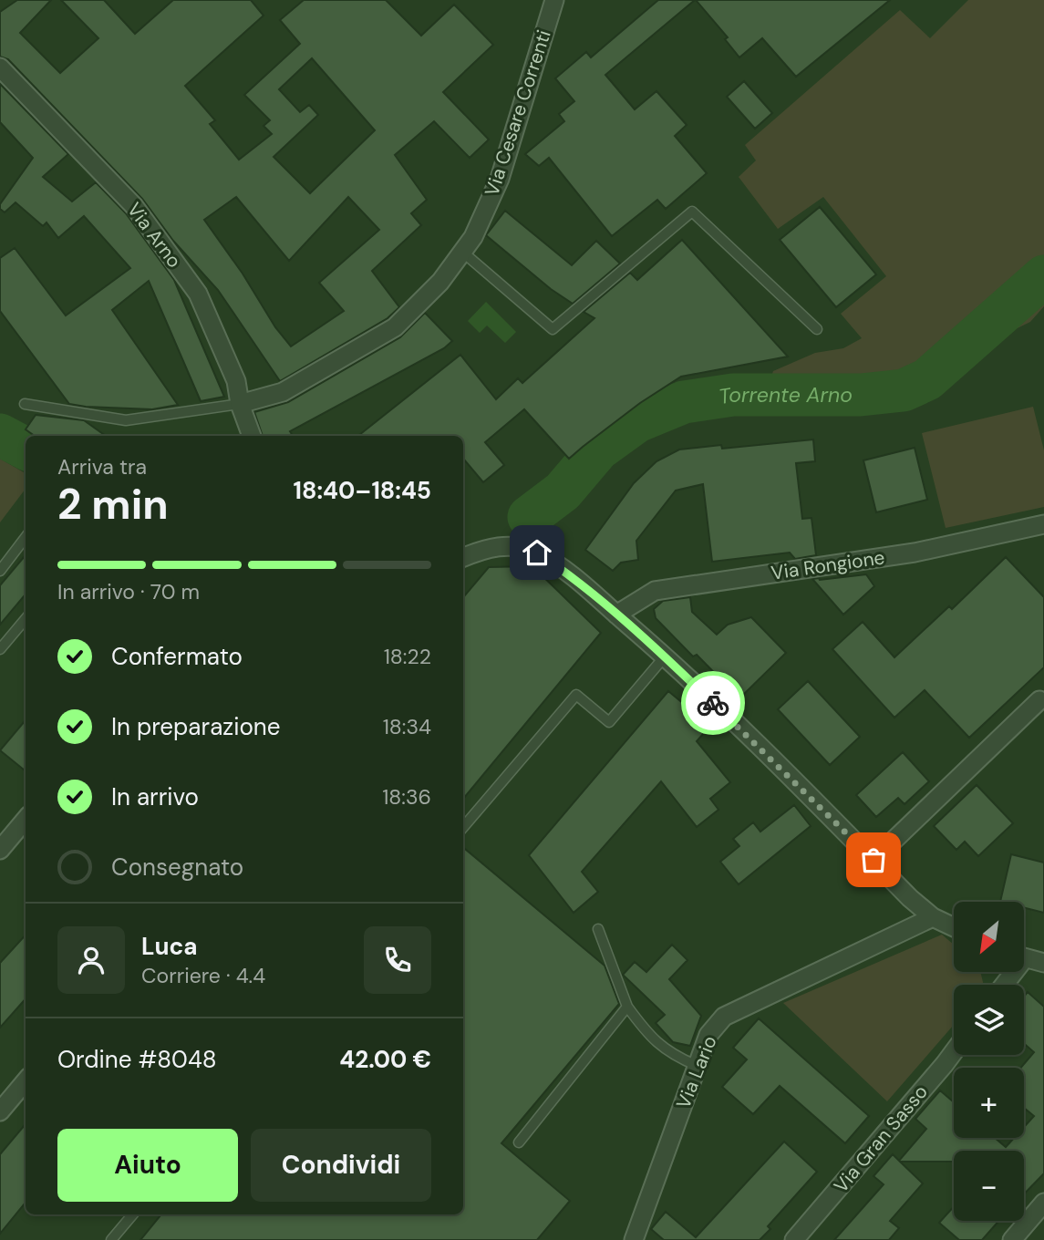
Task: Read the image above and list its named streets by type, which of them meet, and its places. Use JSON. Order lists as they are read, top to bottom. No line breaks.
{"streets":{"street":["Via Cesare Correnti","Via Arno","Via Rongione","Via Lario","Via Gran Sasso"]},"crossings":[["Via Cesare Correnti","Via Arno"]],"water":["Torrente Arno"],"north":"bottom left","page":{"heading":["2 min","Arriva tra","18:40–18:45"],"panel":["Luca","Corriere · 4.4","Ordine #8048","42.00 €"],"bar":"In arrivo · 70 m","list":[["Confermato","18:22"],["In preparazione","18:34"],["In arrivo","18:36"],"Consegnato"],"map_buttons":["+","−"],"buttons":["Aiuto","Condividi"]}}
